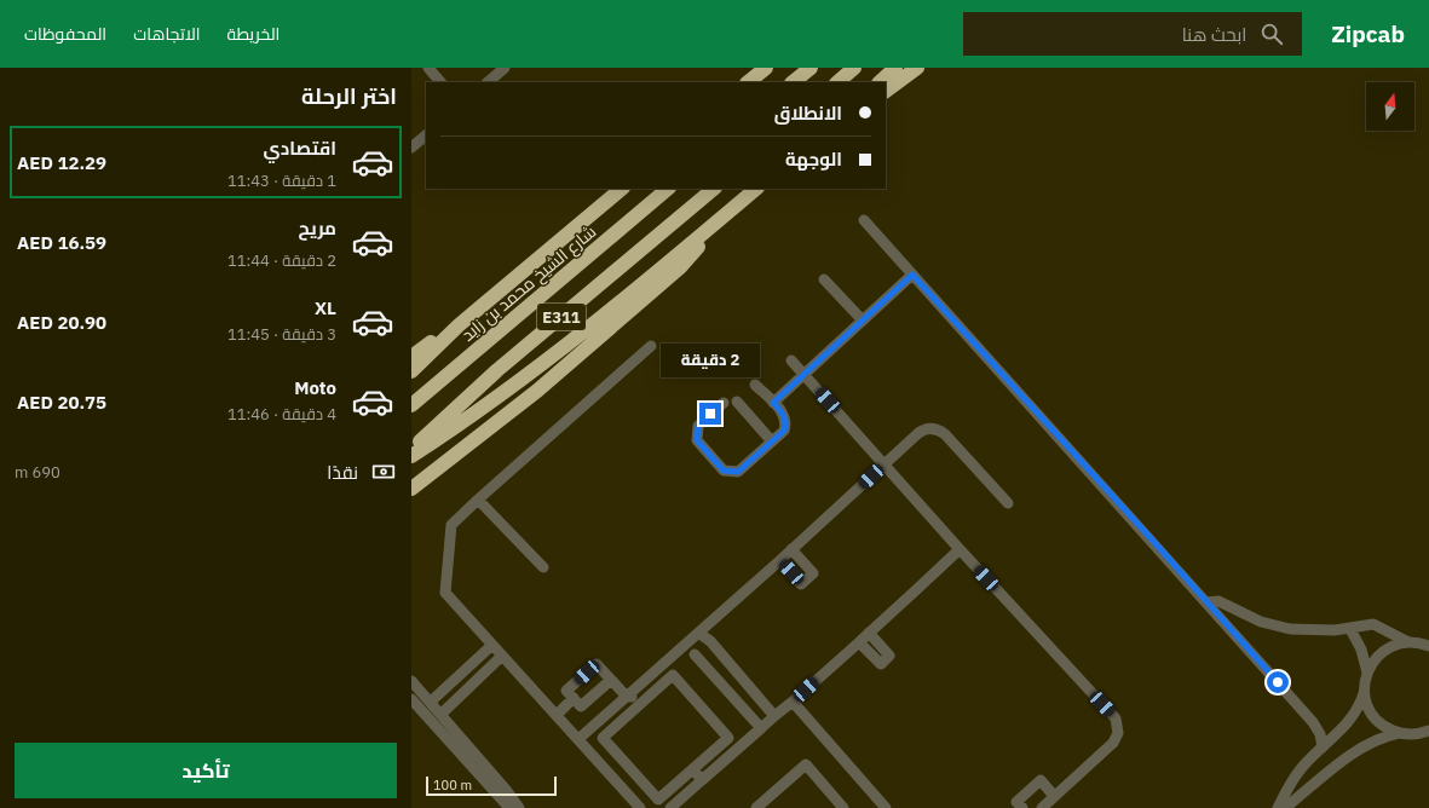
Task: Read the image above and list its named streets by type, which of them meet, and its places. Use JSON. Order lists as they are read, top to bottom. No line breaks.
{"streets":{"highway":["شارع الشيخ محمد بن زايد","E311"]},"scale_bar":"100 m","north":"top","page":{"header":"Zipcab","search":"ابحث هنا","nav":["الخريطة","الاتجاهات","المحفوظات"],"heading":"اختر الرحلة","banner":["الانطلاق","الوجهة"],"list":[{"name":"اقتصادي","note":"1 دقيقة · 11:43","value":"AED 12.29"},{"name":"مريح","note":"2 دقيقة · 11:44","value":"AED 16.59"},{"name":"XL","note":"3 دقيقة · 11:45","value":"AED 20.90"},{"name":"Moto","note":"4 دقيقة · 11:46","value":"AED 20.75"}],"bubble":"2 دقيقة","pay":["نقدًا","690 m"],"buttons":"تأكيد","scale":"100 m"}}
